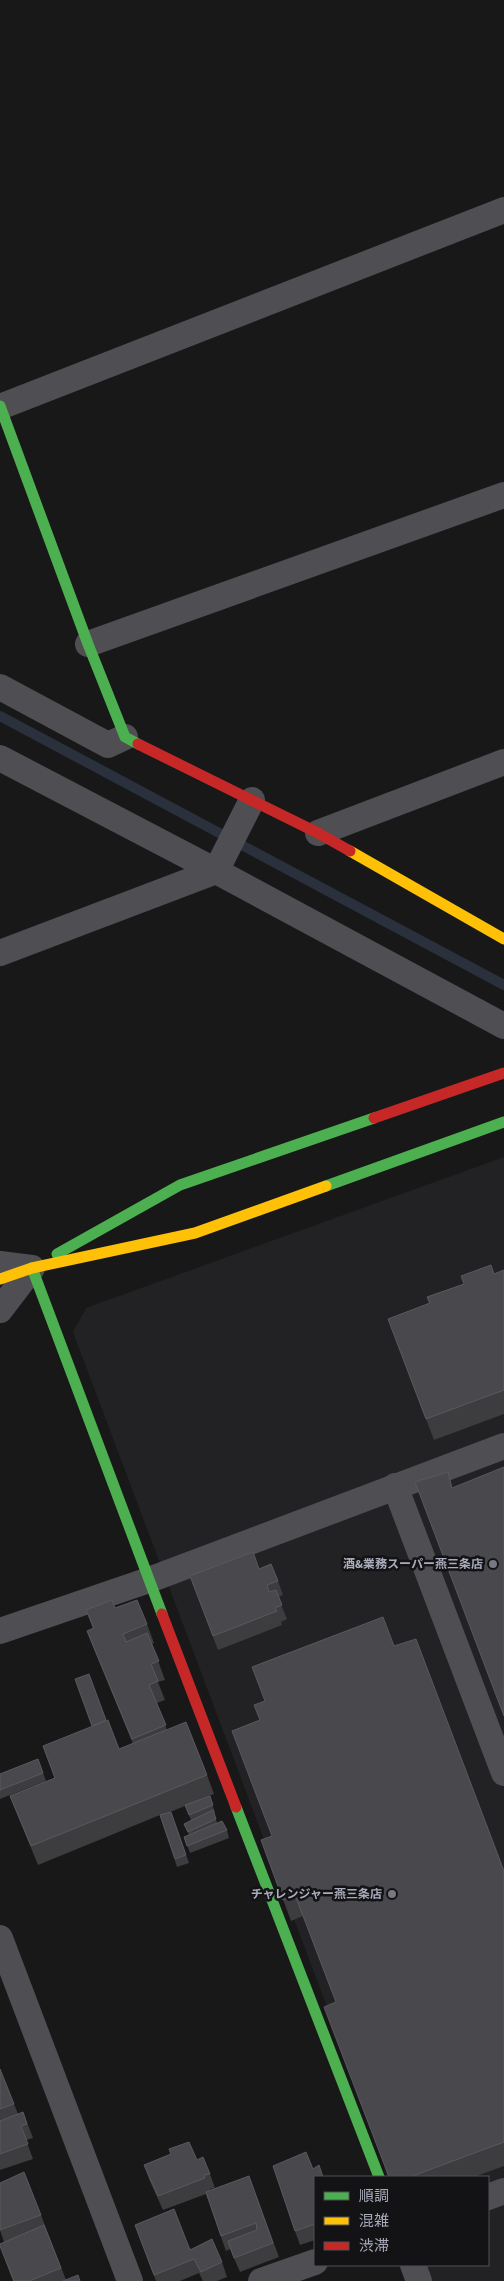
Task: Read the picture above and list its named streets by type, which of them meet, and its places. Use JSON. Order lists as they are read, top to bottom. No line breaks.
{"places":["酒&業務スーパー燕三条店","チャレンジャー燕三条店"],"legend":["順調","混雑","渋滞"]}
